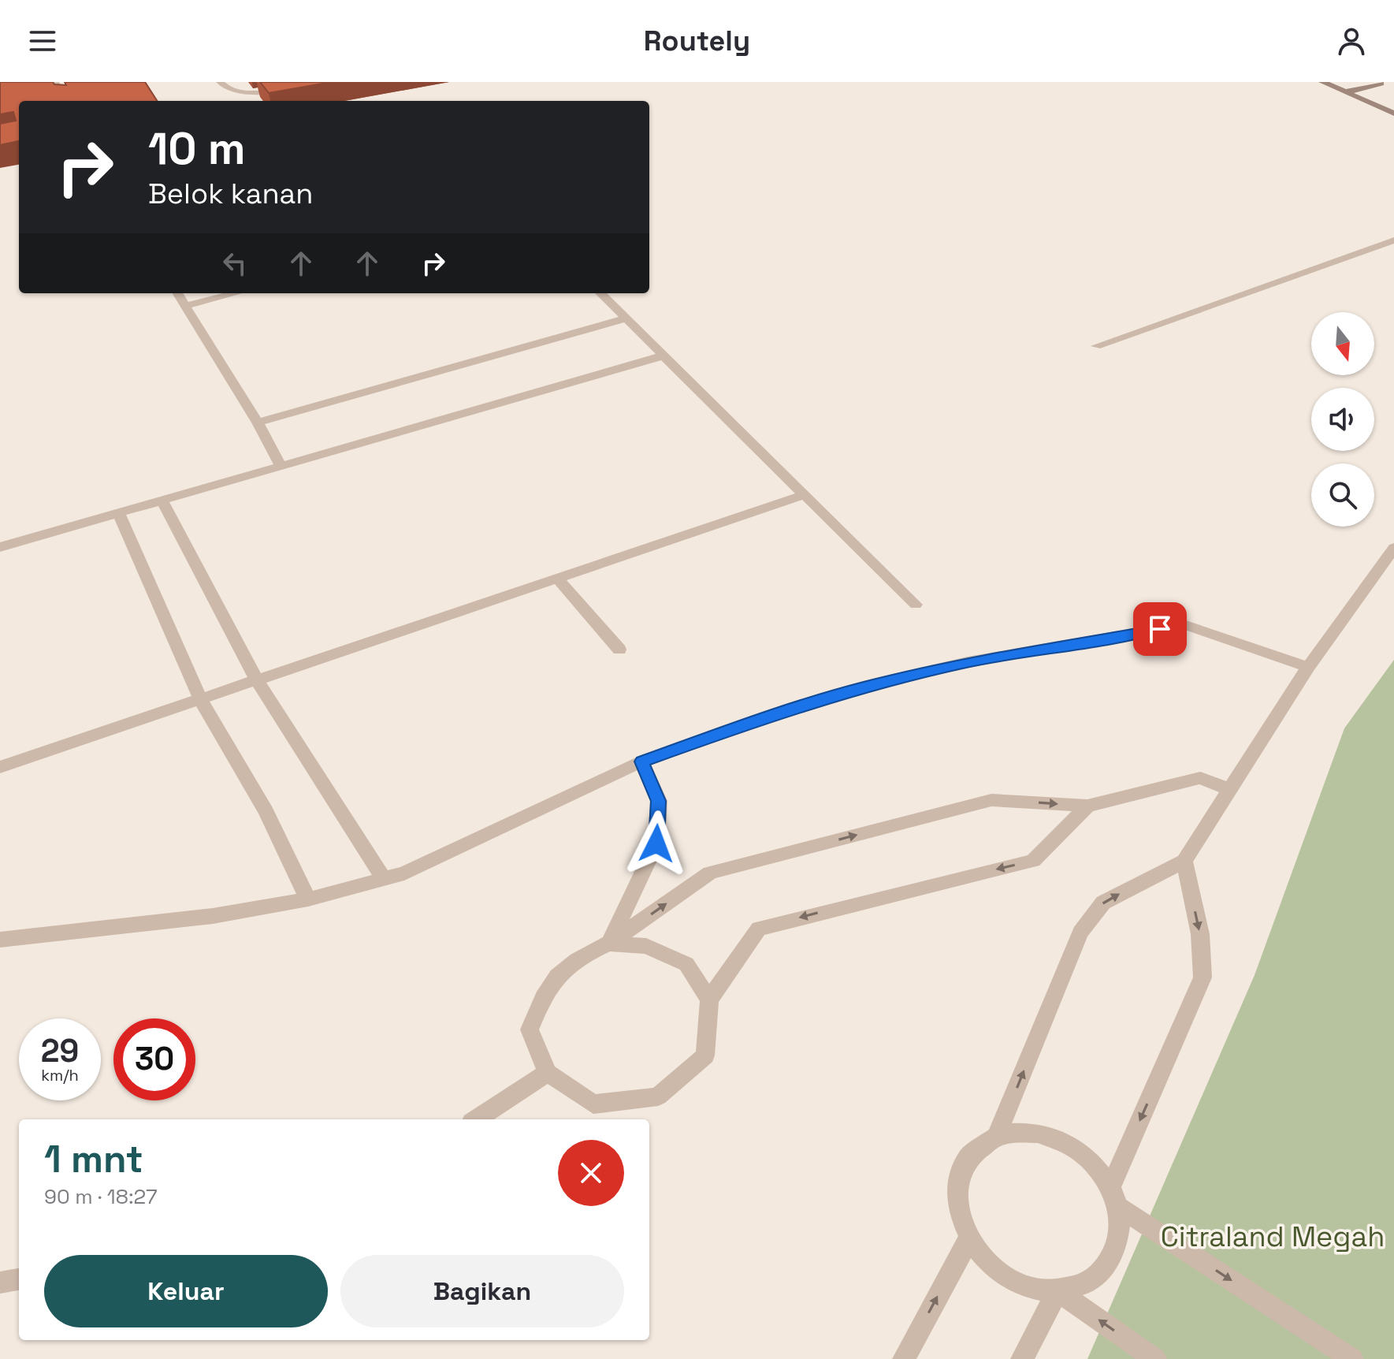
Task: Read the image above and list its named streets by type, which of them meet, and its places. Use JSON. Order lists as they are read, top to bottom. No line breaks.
{"parks":["Citraland Megah"],"north":"bottom","page":{"header":"Routely","turn":["10 m","Belok kanan"],"speed":"29 km/h","limit":"30","heading":["1 mnt","90 m · 18:27"],"buttons":["Keluar","Bagikan"]}}
